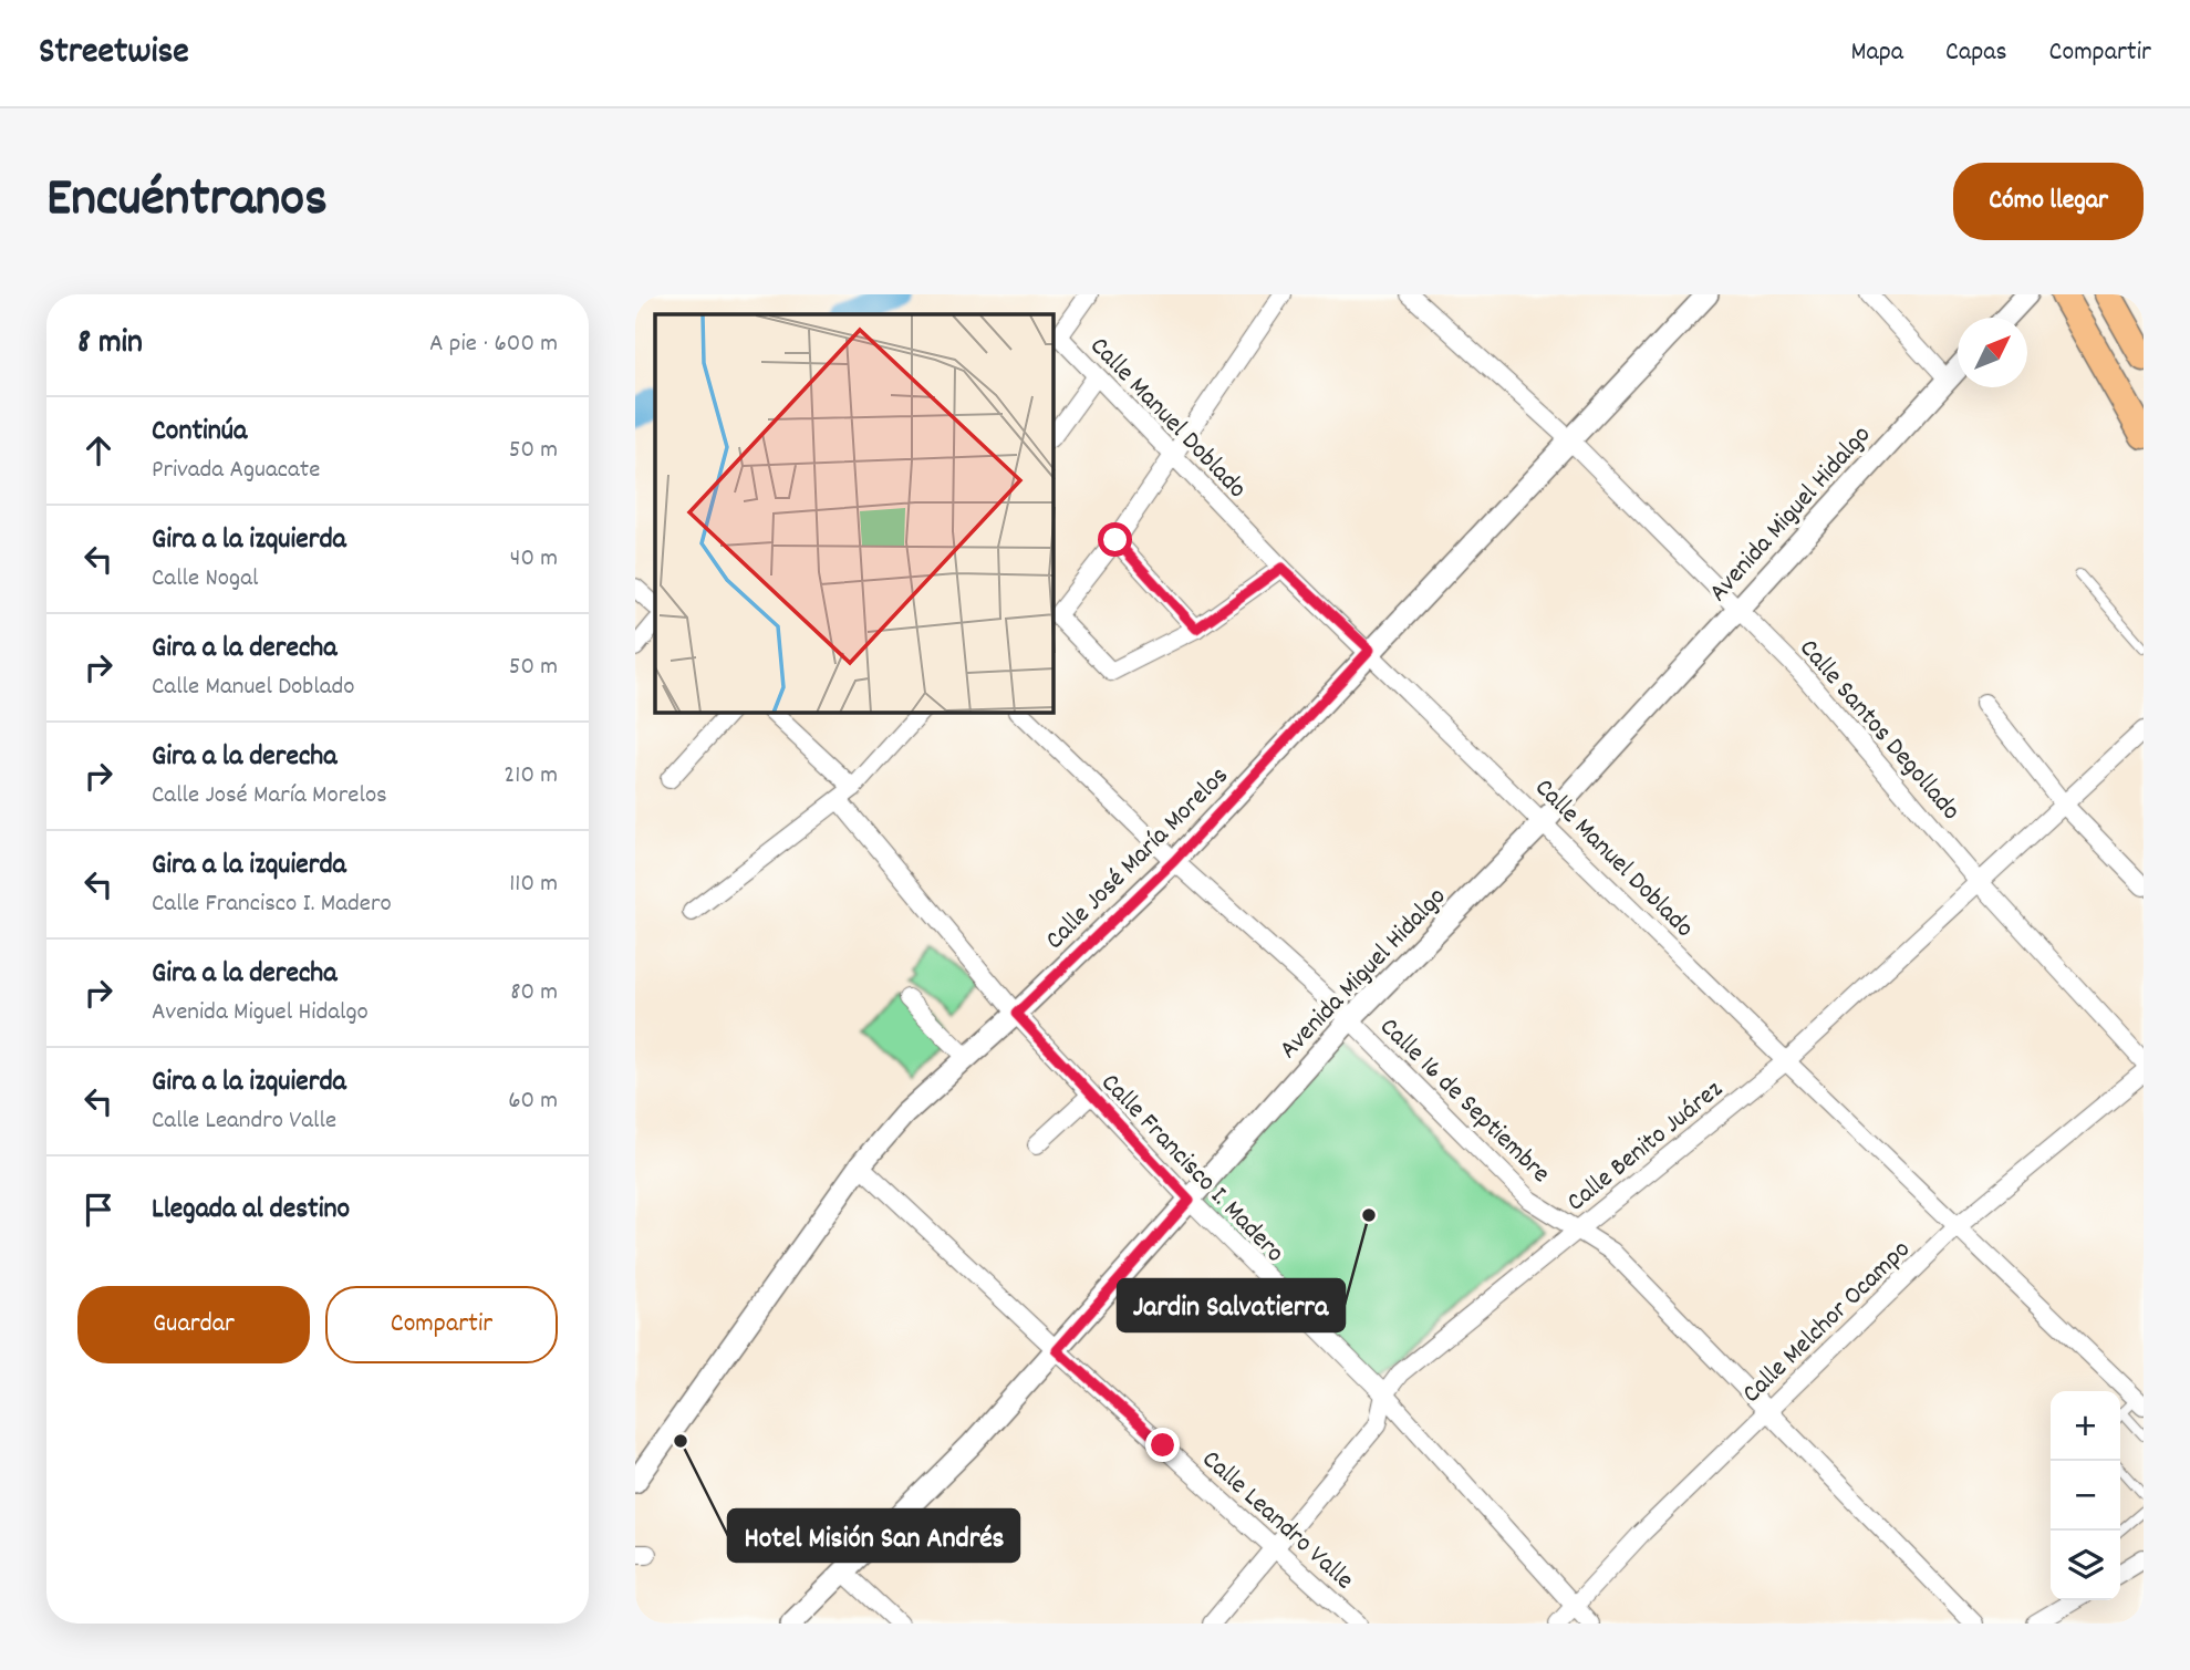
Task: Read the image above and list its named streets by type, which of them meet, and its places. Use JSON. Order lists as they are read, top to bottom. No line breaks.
{"streets":{"street":["Calle Manuel Doblado","Avenida Miguel Hidalgo","Calle Santos Degollado","Calle José María Morelos","Calle 16 de Septiembre","Calle Benito Juárez","Calle Francisco I. Madero","Calle Melchor Ocampo","Calle Leandro Valle"]},"crossings":[["Calle Manuel Doblado","Avenida Miguel Hidalgo"],["Calle Manuel Doblado","Calle José María Morelos"],["Calle Manuel Doblado","Calle Benito Juárez"],["Calle Manuel Doblado","Calle Melchor Ocampo"],["Avenida Miguel Hidalgo","Calle Santos Degollado"],["Avenida Miguel Hidalgo","Calle 16 de Septiembre"],["Avenida Miguel Hidalgo","Calle Francisco I. Madero"],["Avenida Miguel Hidalgo","Calle Leandro Valle"],["Calle Santos Degollado","Calle José María Morelos"],["Calle Santos Degollado","Calle Benito Juárez"],["Calle José María Morelos","Calle 16 de Septiembre"],["Calle José María Morelos","Calle Francisco I. Madero"],["Calle José María Morelos","Calle Leandro Valle"],["Calle 16 de Septiembre","Calle Benito Juárez"],["Calle 16 de Septiembre","Calle Melchor Ocampo"],["Calle Benito Juárez","Calle Francisco I. Madero"],["Calle Benito Juárez","Calle Leandro Valle"],["Calle Francisco I. Madero","Calle Melchor Ocampo"]],"places":["Jardin Salvatierra","Hotel Misión San Andrés"],"north":"top right","page":{"header":"Streetwise","nav":["Mapa","Capas","Compartir"],"title":"Encuéntranos","buttons":["Cómo llegar",["Guardar","Compartir"]],"heading":["8 min","A pie · 600 m"],"list":[["Continúa","Privada Aguacate","50 m"],["Gira a la izquierda","Calle Nogal","40 m"],["Gira a la derecha","Calle Manuel Doblado","50 m"],["Gira a la derecha","Calle José María Morelos","210 m"],["Gira a la izquierda","Calle Francisco I. Madero","110 m"],["Gira a la derecha","Avenida Miguel Hidalgo","80 m"],["Gira a la izquierda","Calle Leandro Valle","60 m"],"Llegada al destino"],"map_buttons":["+","−"]}}
